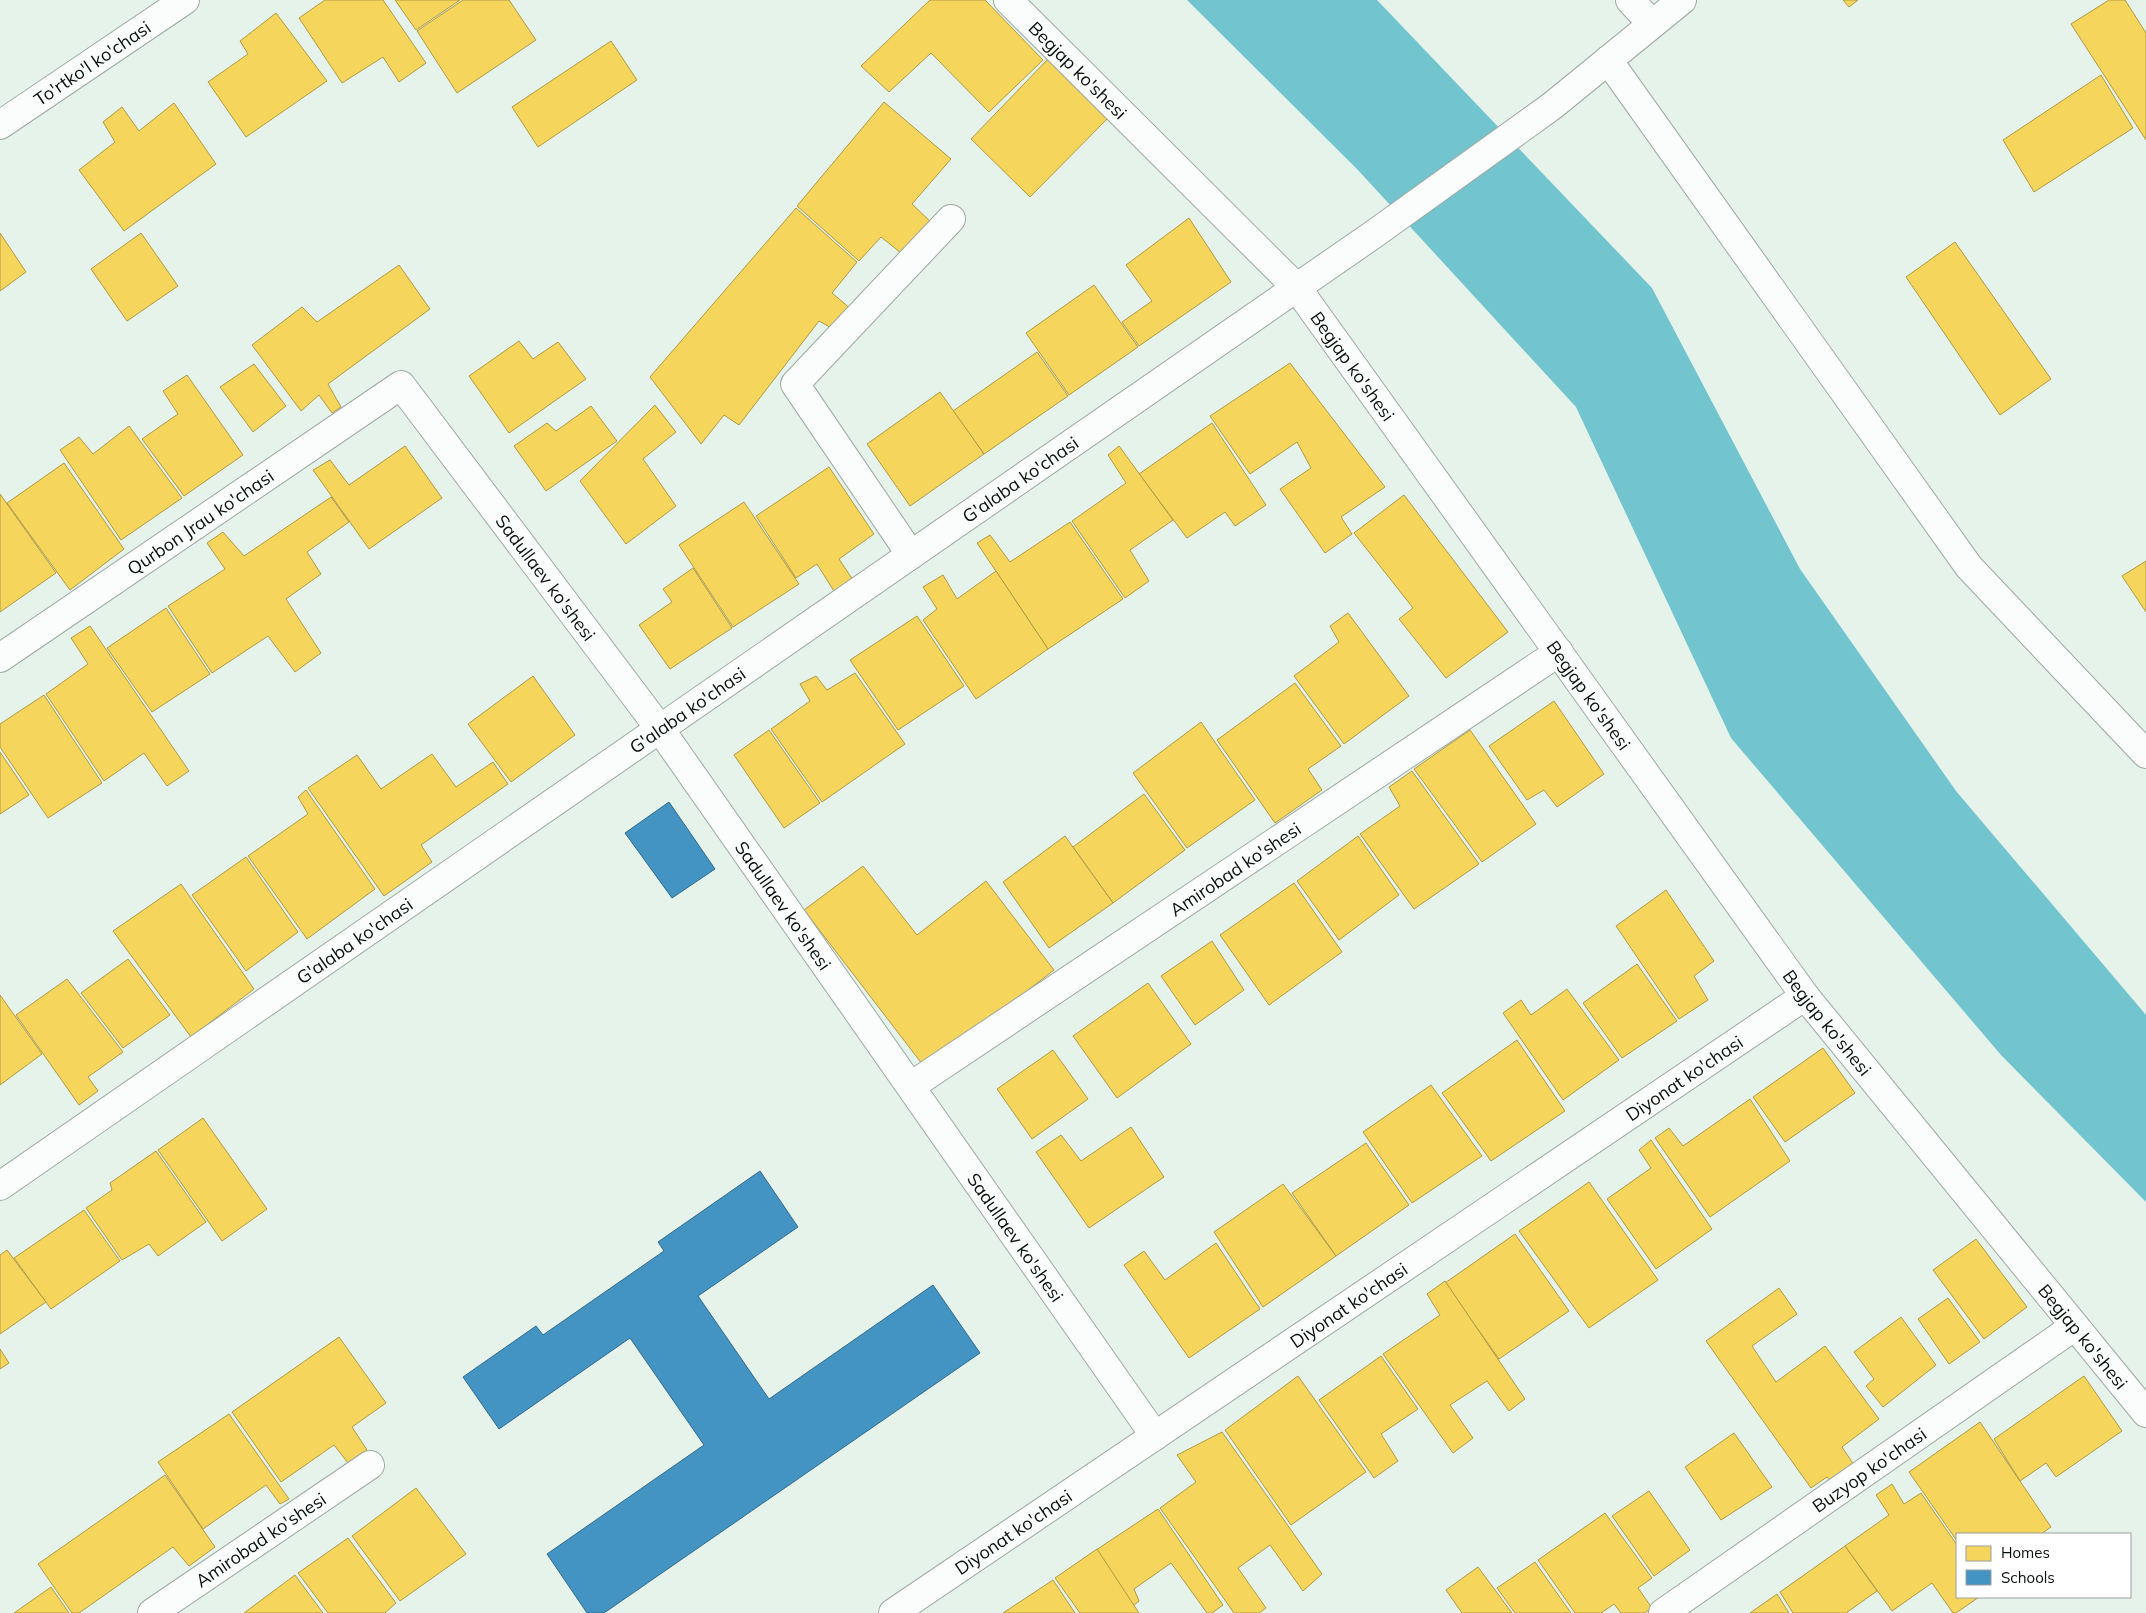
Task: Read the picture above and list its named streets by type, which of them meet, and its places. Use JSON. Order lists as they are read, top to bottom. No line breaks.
{"streets":{"street":["To'rtko'l ko'chasi","Begjap ko'shesi","G'alaba ko'chasi","Qurbon Jrau ko'chasi","Sadullaev ko'shesi","Amirobad ko'shesi","Diyonat ko'chasi","Buzyop ko'chasi"]},"crossings":[["Begjap ko'shesi","G'alaba ko'chasi"],["Begjap ko'shesi","Amirobad ko'shesi"],["Begjap ko'shesi","Diyonat ko'chasi"],["Begjap ko'shesi","Buzyop ko'chasi"],["G'alaba ko'chasi","Sadullaev ko'shesi"],["Qurbon Jrau ko'chasi","Sadullaev ko'shesi"],["Sadullaev ko'shesi","Amirobad ko'shesi"],["Sadullaev ko'shesi","Diyonat ko'chasi"]],"legend":["Homes","Schools"]}
